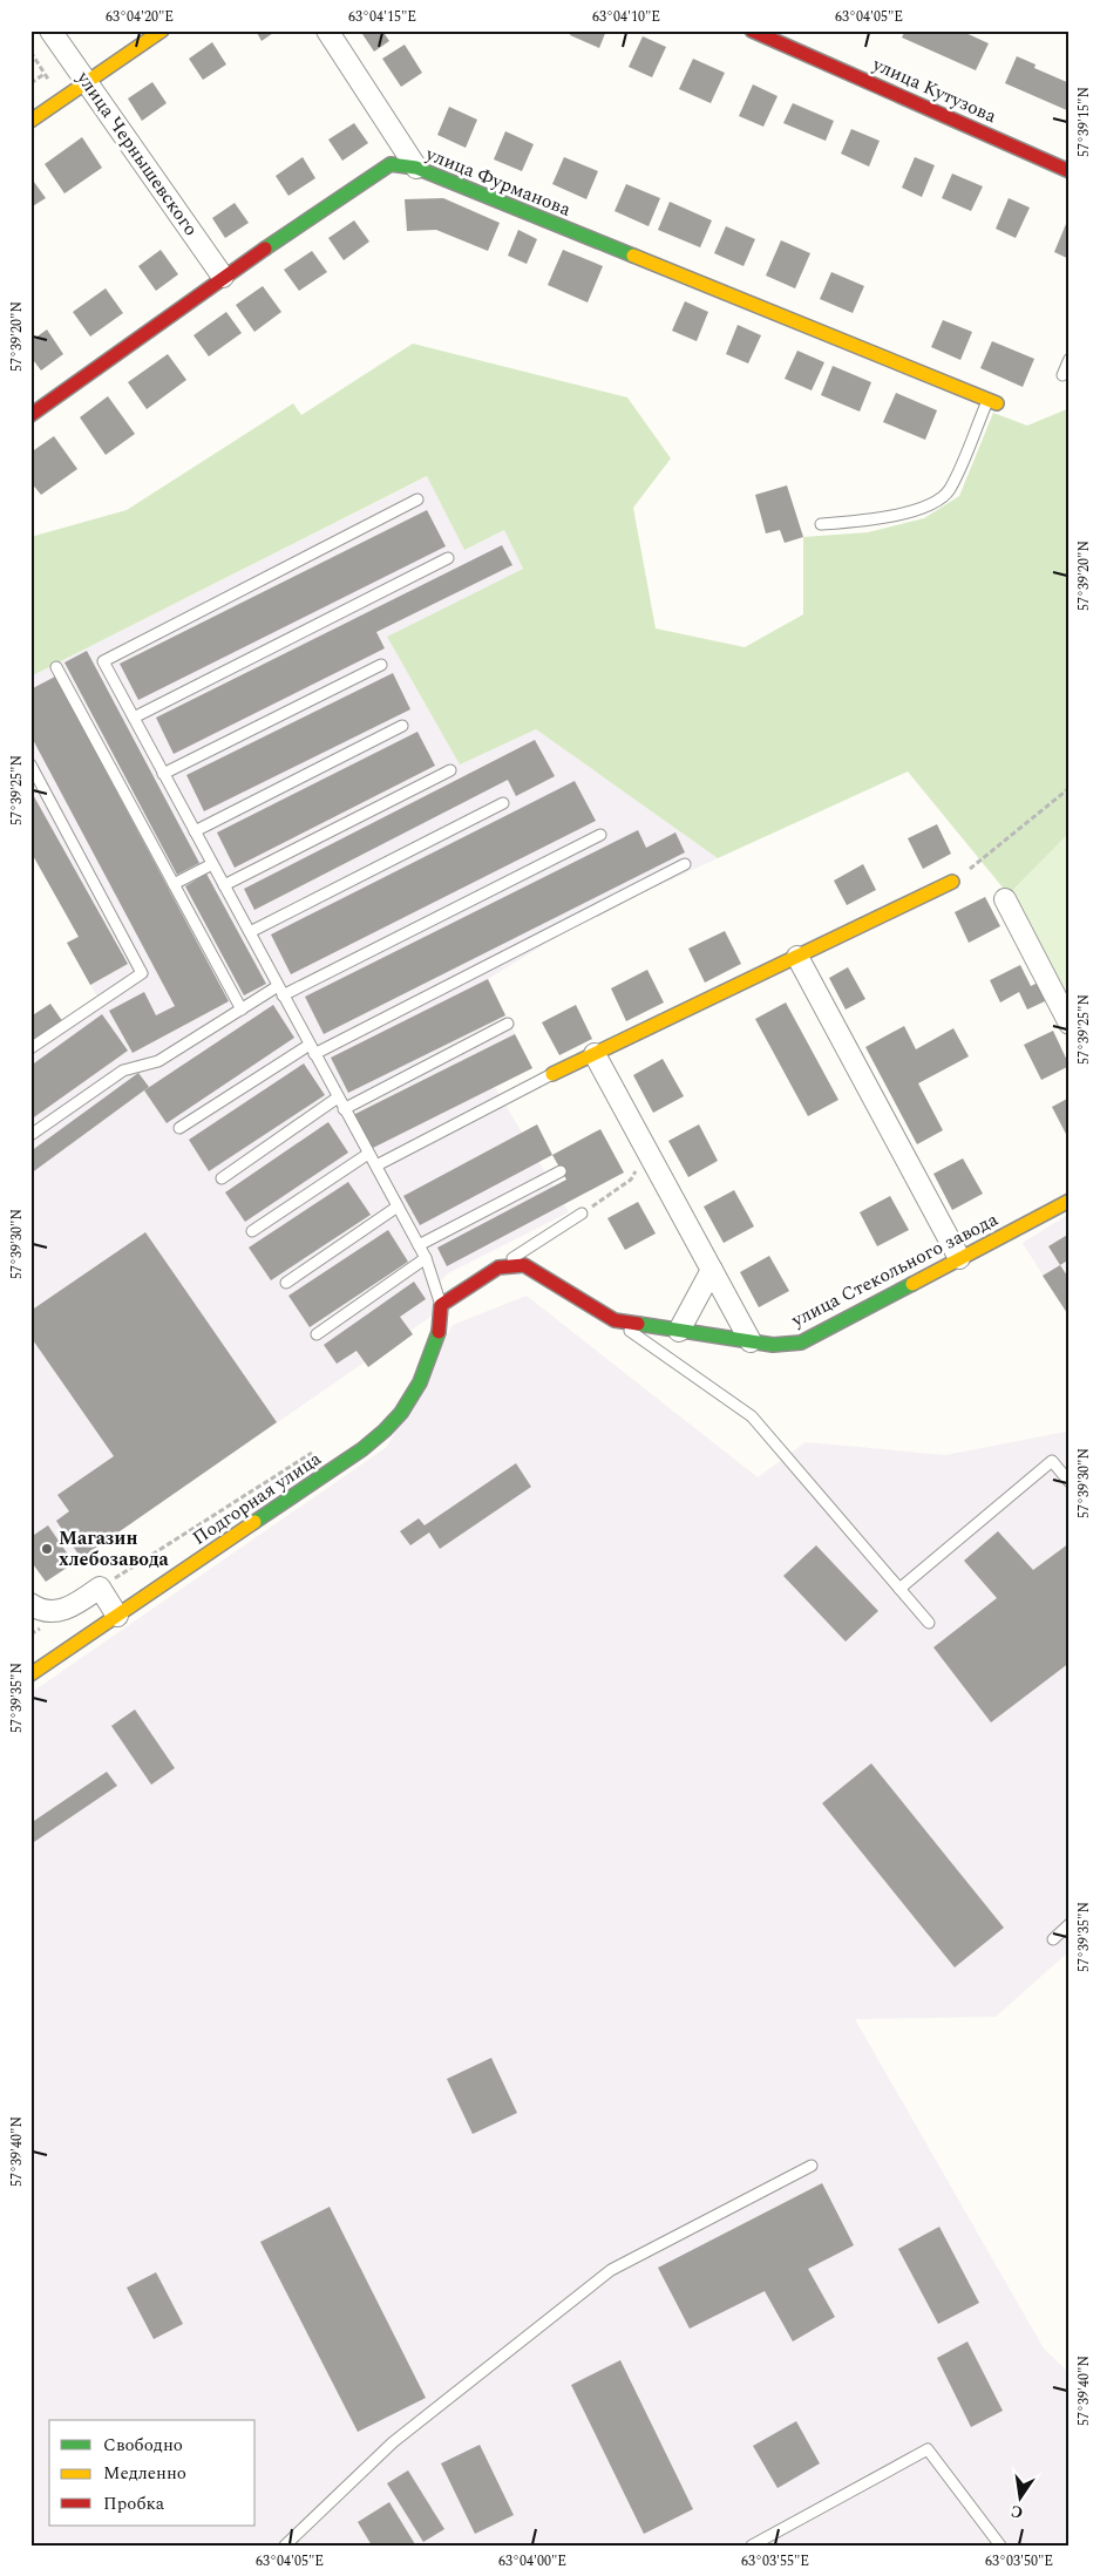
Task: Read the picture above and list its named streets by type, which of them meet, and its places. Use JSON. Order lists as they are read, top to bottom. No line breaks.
{"streets":{"street":["улица Кутузова","улица Чернышевского","улица Фурманова","улица Стекольного завода","Подгорная улица"]},"crossings":[["улица Чернышевского","улица Фурманова"]],"places":["Магазин хлебозавода"],"legend":["Свободно","Медленно","Пробка"],"north":"bottom","coordinates":["63°04'20\"E","63°04'15\"E","63°04'10\"E","63°04'05\"E","57°39'15\"N","57°39'20\"N","57°39'25\"N","57°39'30\"N","57°39'35\"N","57°39'40\"N","63°04'00\"E","63°03'55\"E","63°03'50\"E"]}
